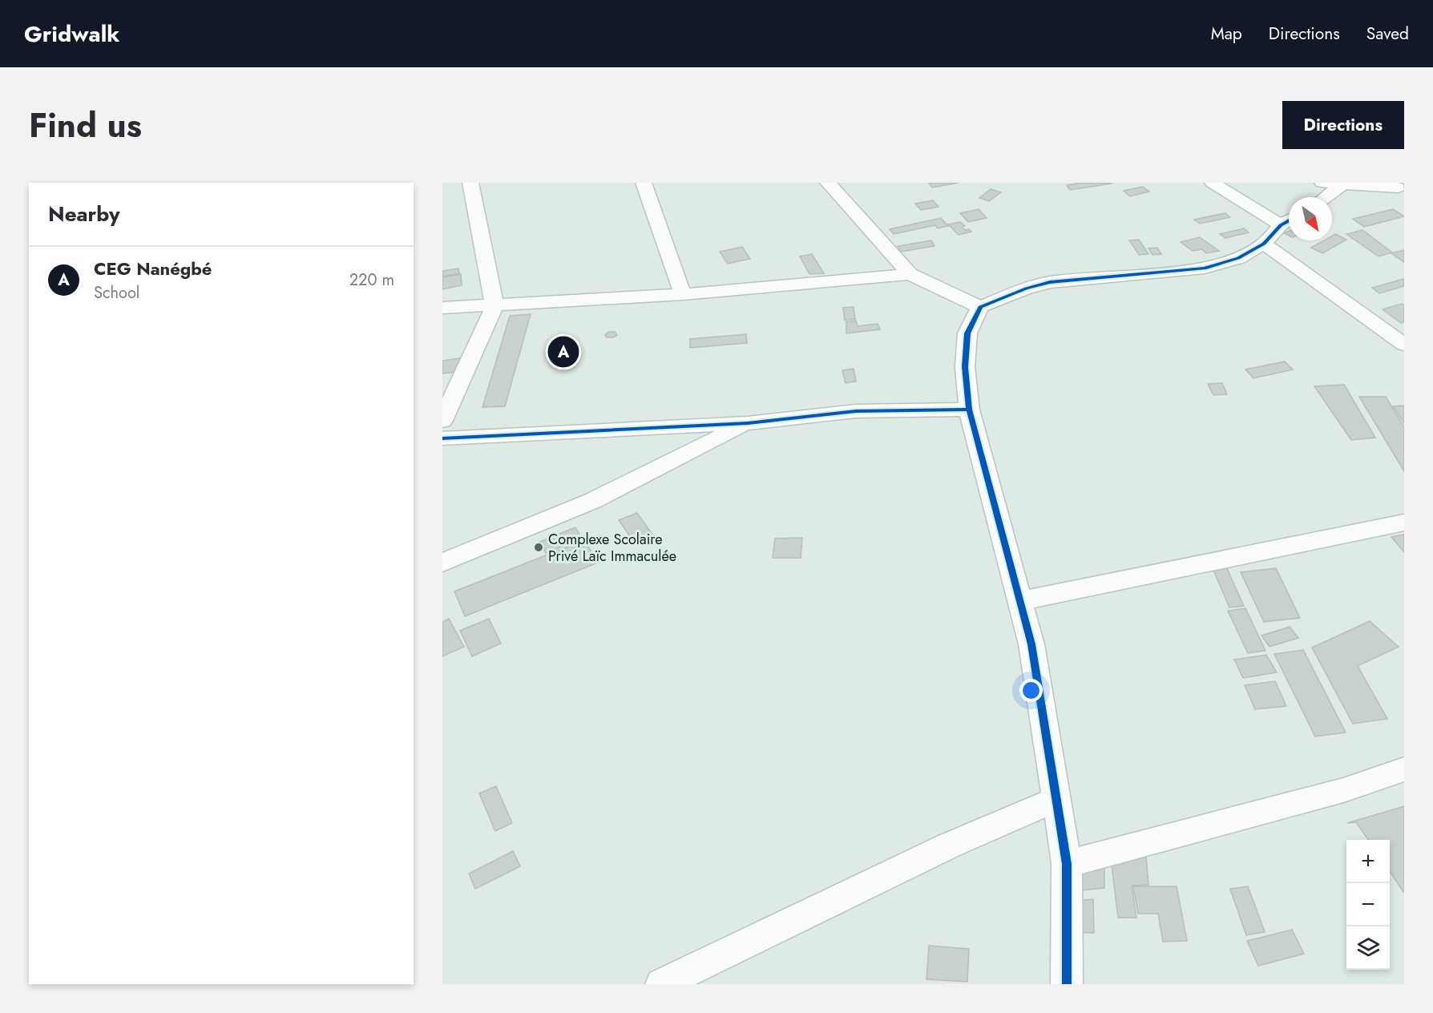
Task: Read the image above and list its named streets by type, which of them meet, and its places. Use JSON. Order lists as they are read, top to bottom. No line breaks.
{"places":["Complexe Scolaire Privé Laïc Immaculée"],"north":"bottom right","page":{"header":"Gridwalk","nav":["Map","Directions","Saved"],"title":"Find us","buttons":"Directions","heading":"Nearby","list":[{"mark":"A","name":"CEG Nanégbé","note":"School","value":"220 m"}],"pins":"A","map_buttons":["+","−"]}}
